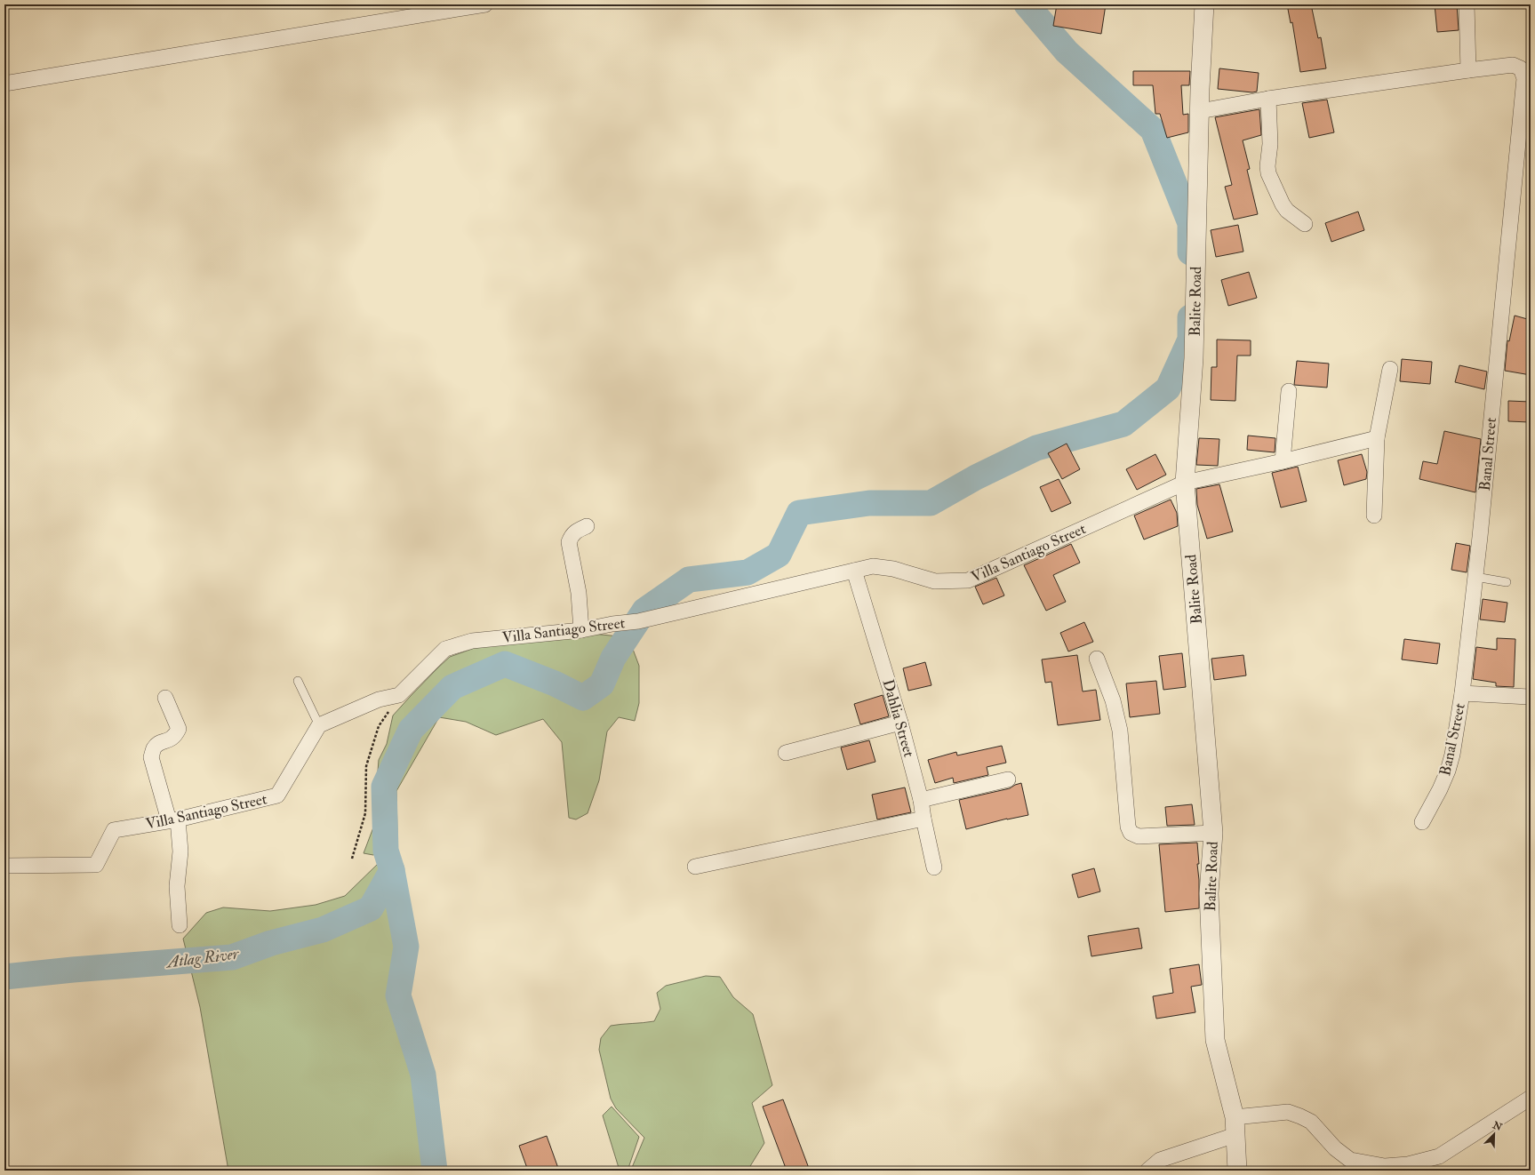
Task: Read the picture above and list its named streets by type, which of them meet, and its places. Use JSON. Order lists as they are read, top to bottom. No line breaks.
{"streets":{"street":["Balite Road","Banal Street","Villa Santiago Street","Dahlia Street"]},"crossings":[["Balite Road","Villa Santiago Street"],["Villa Santiago Street","Dahlia Street"]],"water":["Atlag River"],"north":"top right"}
